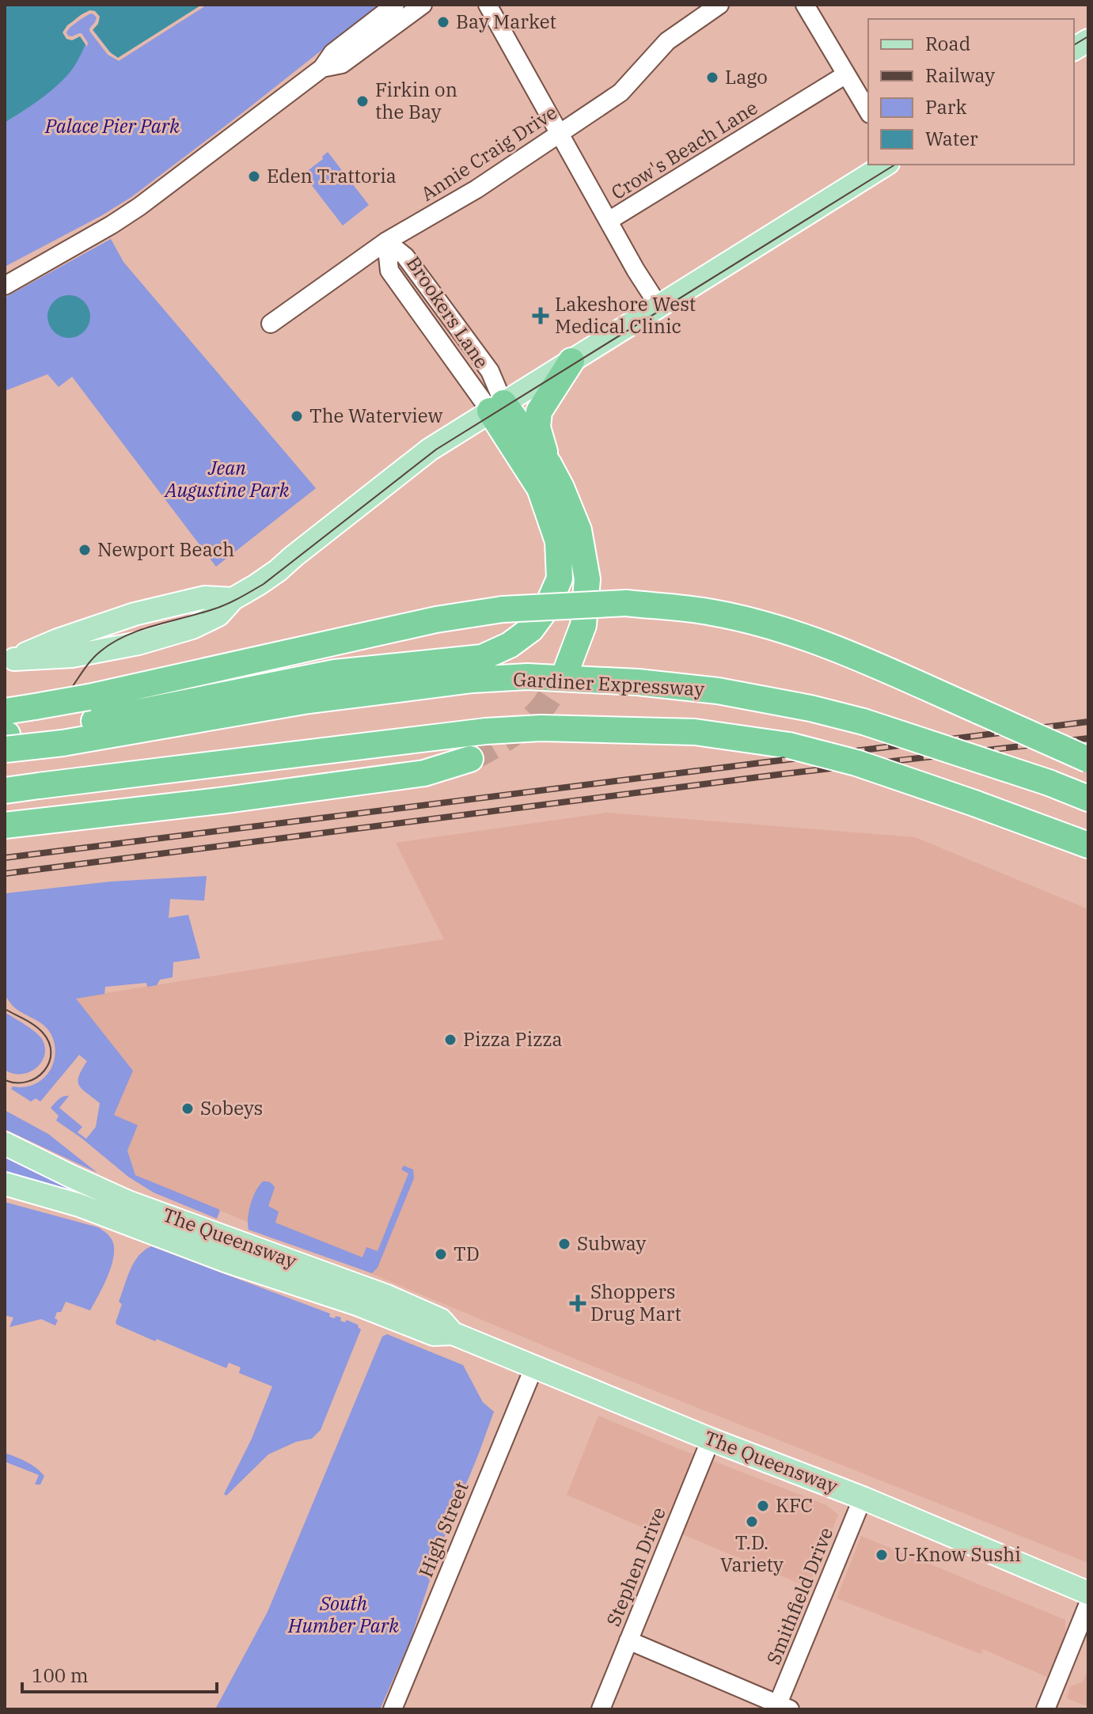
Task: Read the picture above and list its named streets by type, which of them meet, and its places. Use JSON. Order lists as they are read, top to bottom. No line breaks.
{"streets":{"highway":["Gardiner Expressway"],"main road":["The Queensway"],"street":["Crow's Beach Lane","Annie Craig Drive","Brookers Lane","High Street","Stephen Drive","Smithfield Drive"]},"crossings":[["Annie Craig Drive","Brookers Lane"],["The Queensway","High Street"],["The Queensway","Stephen Drive"],["The Queensway","Smithfield Drive"]],"parks":["Palace Pier Park","Jean Augustine Park","South Humber Park"],"places":{"other":["Bay Market","Lago","Firkin on the Bay","Eden Trattoria","The Waterview","Newport Beach","Pizza Pizza","Sobeys","Subway","TD","KFC","T.D. Variety","U-Know Sushi"],"health":["Lakeshore West Medical Clinic","Shoppers Drug Mart"]},"legend":["Road","Railway","Park","Water"],"scale_bar":"100 m"}
